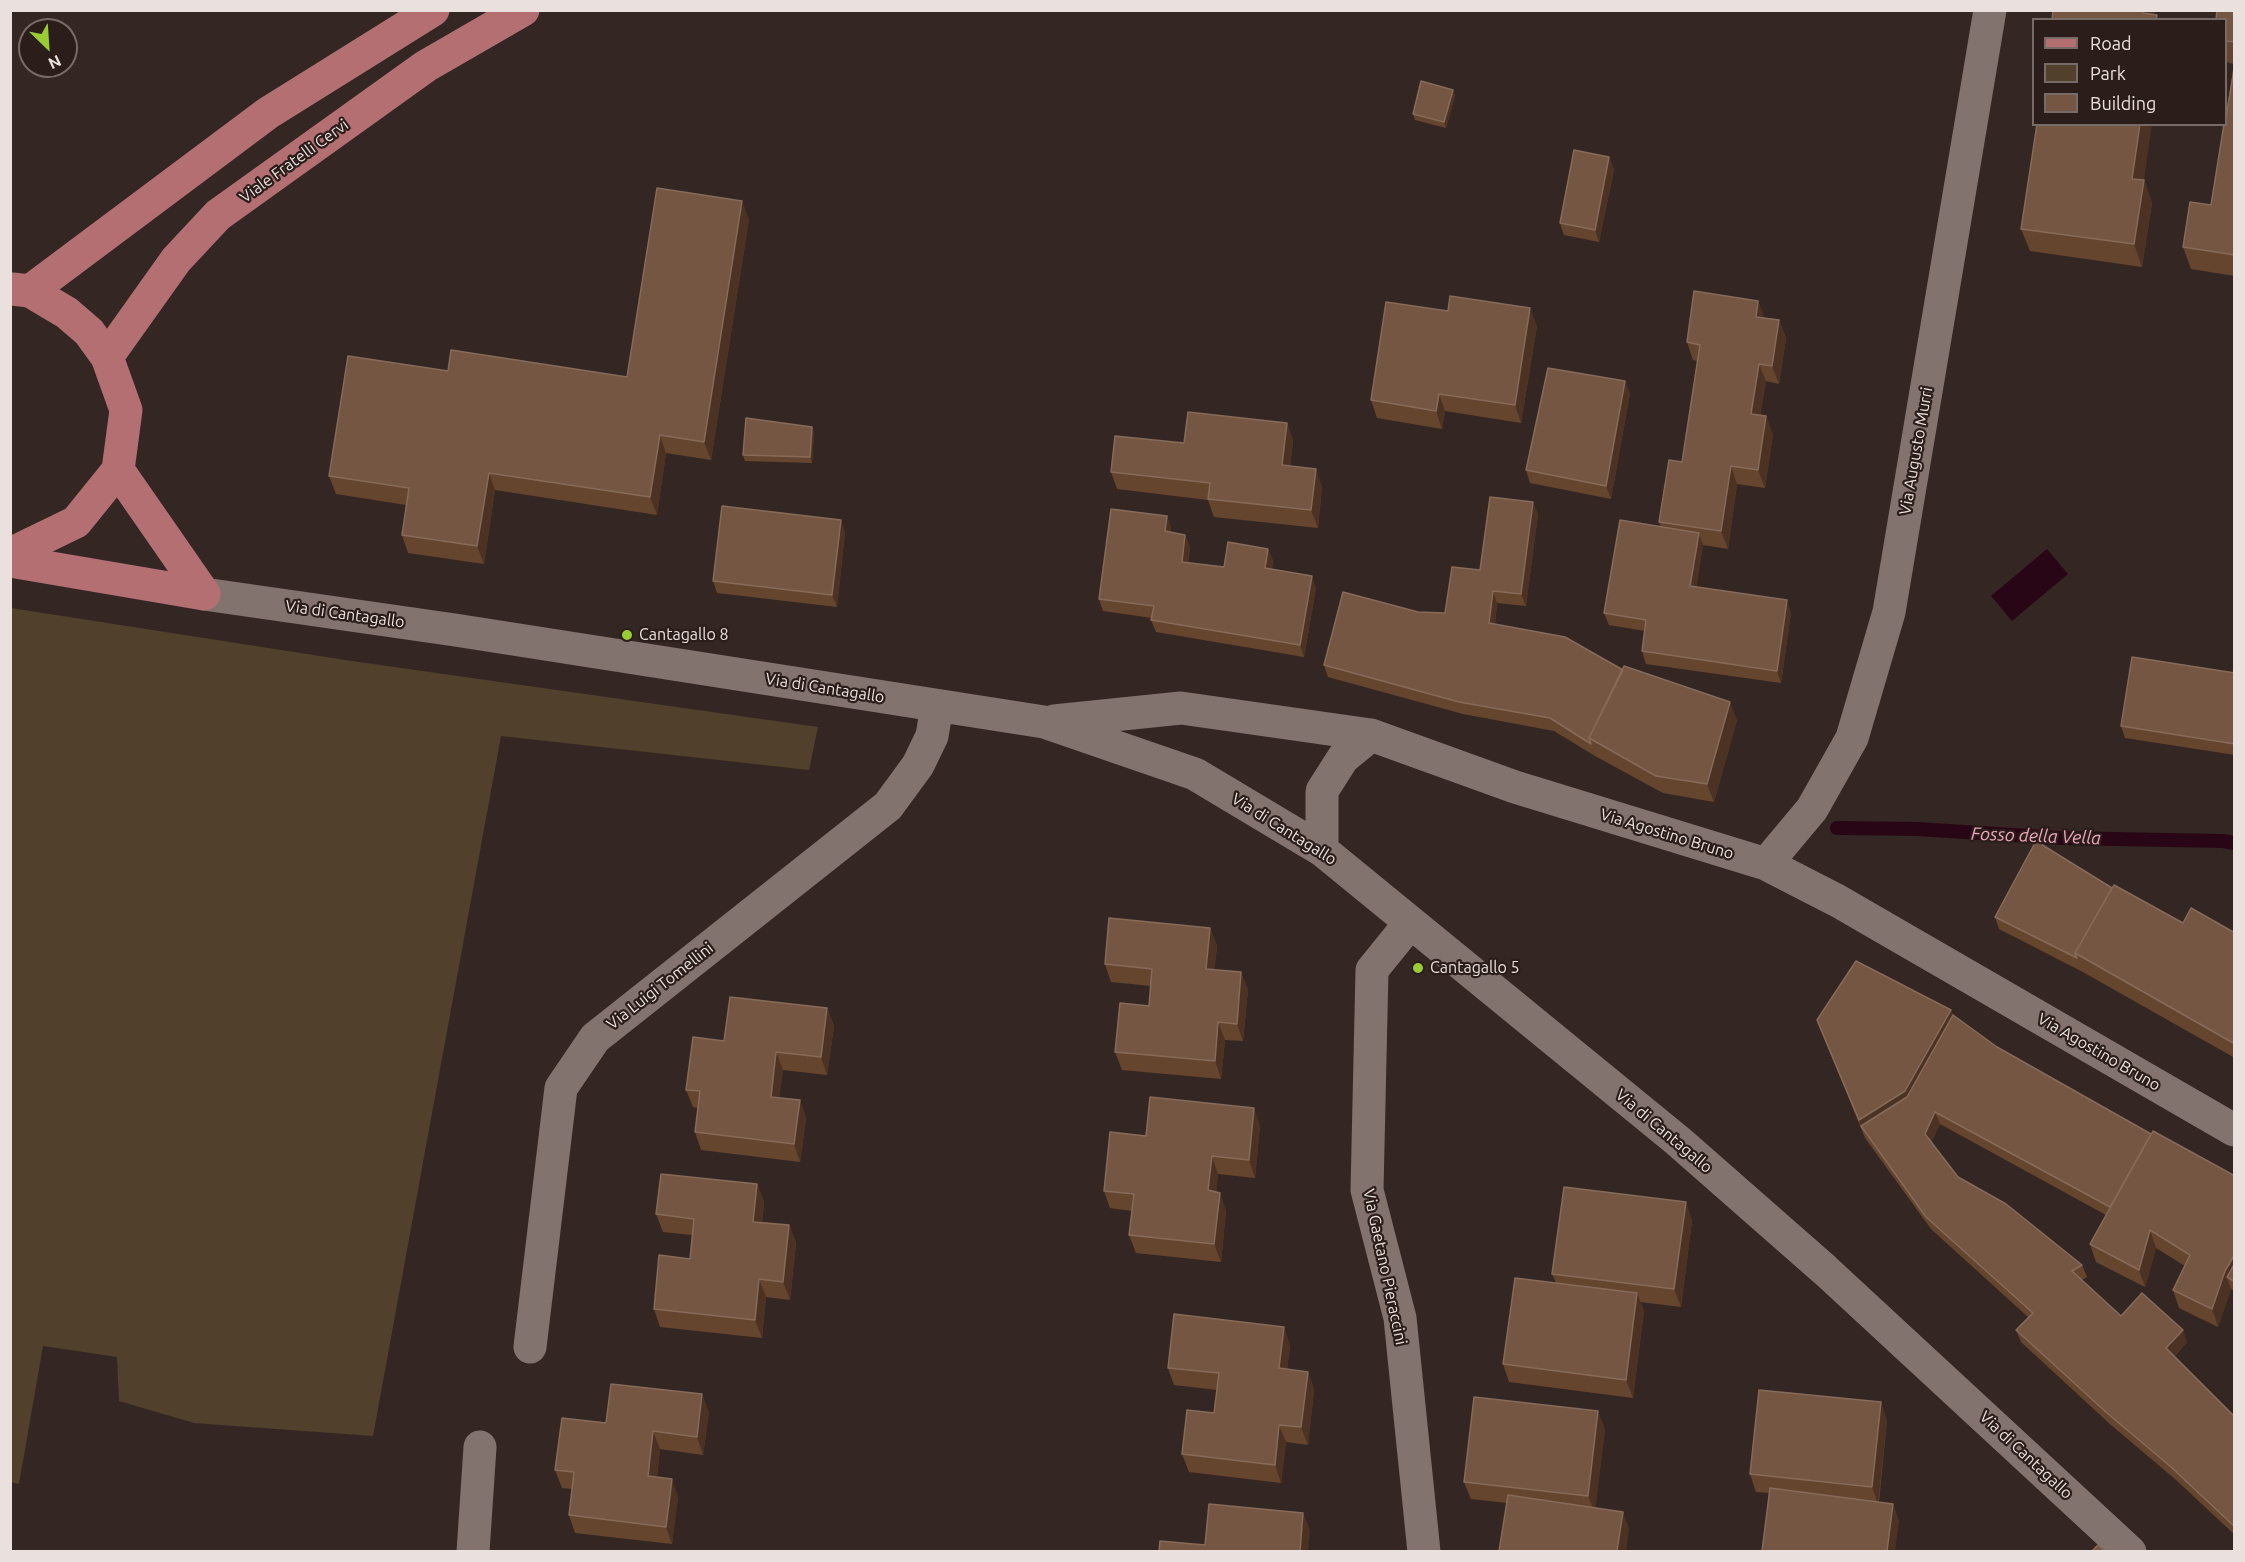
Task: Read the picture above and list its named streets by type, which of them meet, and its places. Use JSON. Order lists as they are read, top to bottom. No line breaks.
{"streets":{"main road":["Viale Fratelli Cervi"],"street":["Via Augusto Murri","Via di Cantagallo","Via Agostino Bruno","Via Luigi Tomellini","Via Gaetano Pieraccini"]},"crossings":[["Via Augusto Murri","Via Agostino Bruno"],["Via di Cantagallo","Via Agostino Bruno"],["Via di Cantagallo","Via Luigi Tomellini"],["Via di Cantagallo","Via Gaetano Pieraccini"]],"water":["Fosso della Vella"],"places":["Cantagallo 8","Cantagallo 5"],"legend":["Road","Park","Building"],"north":"bottom right"}
